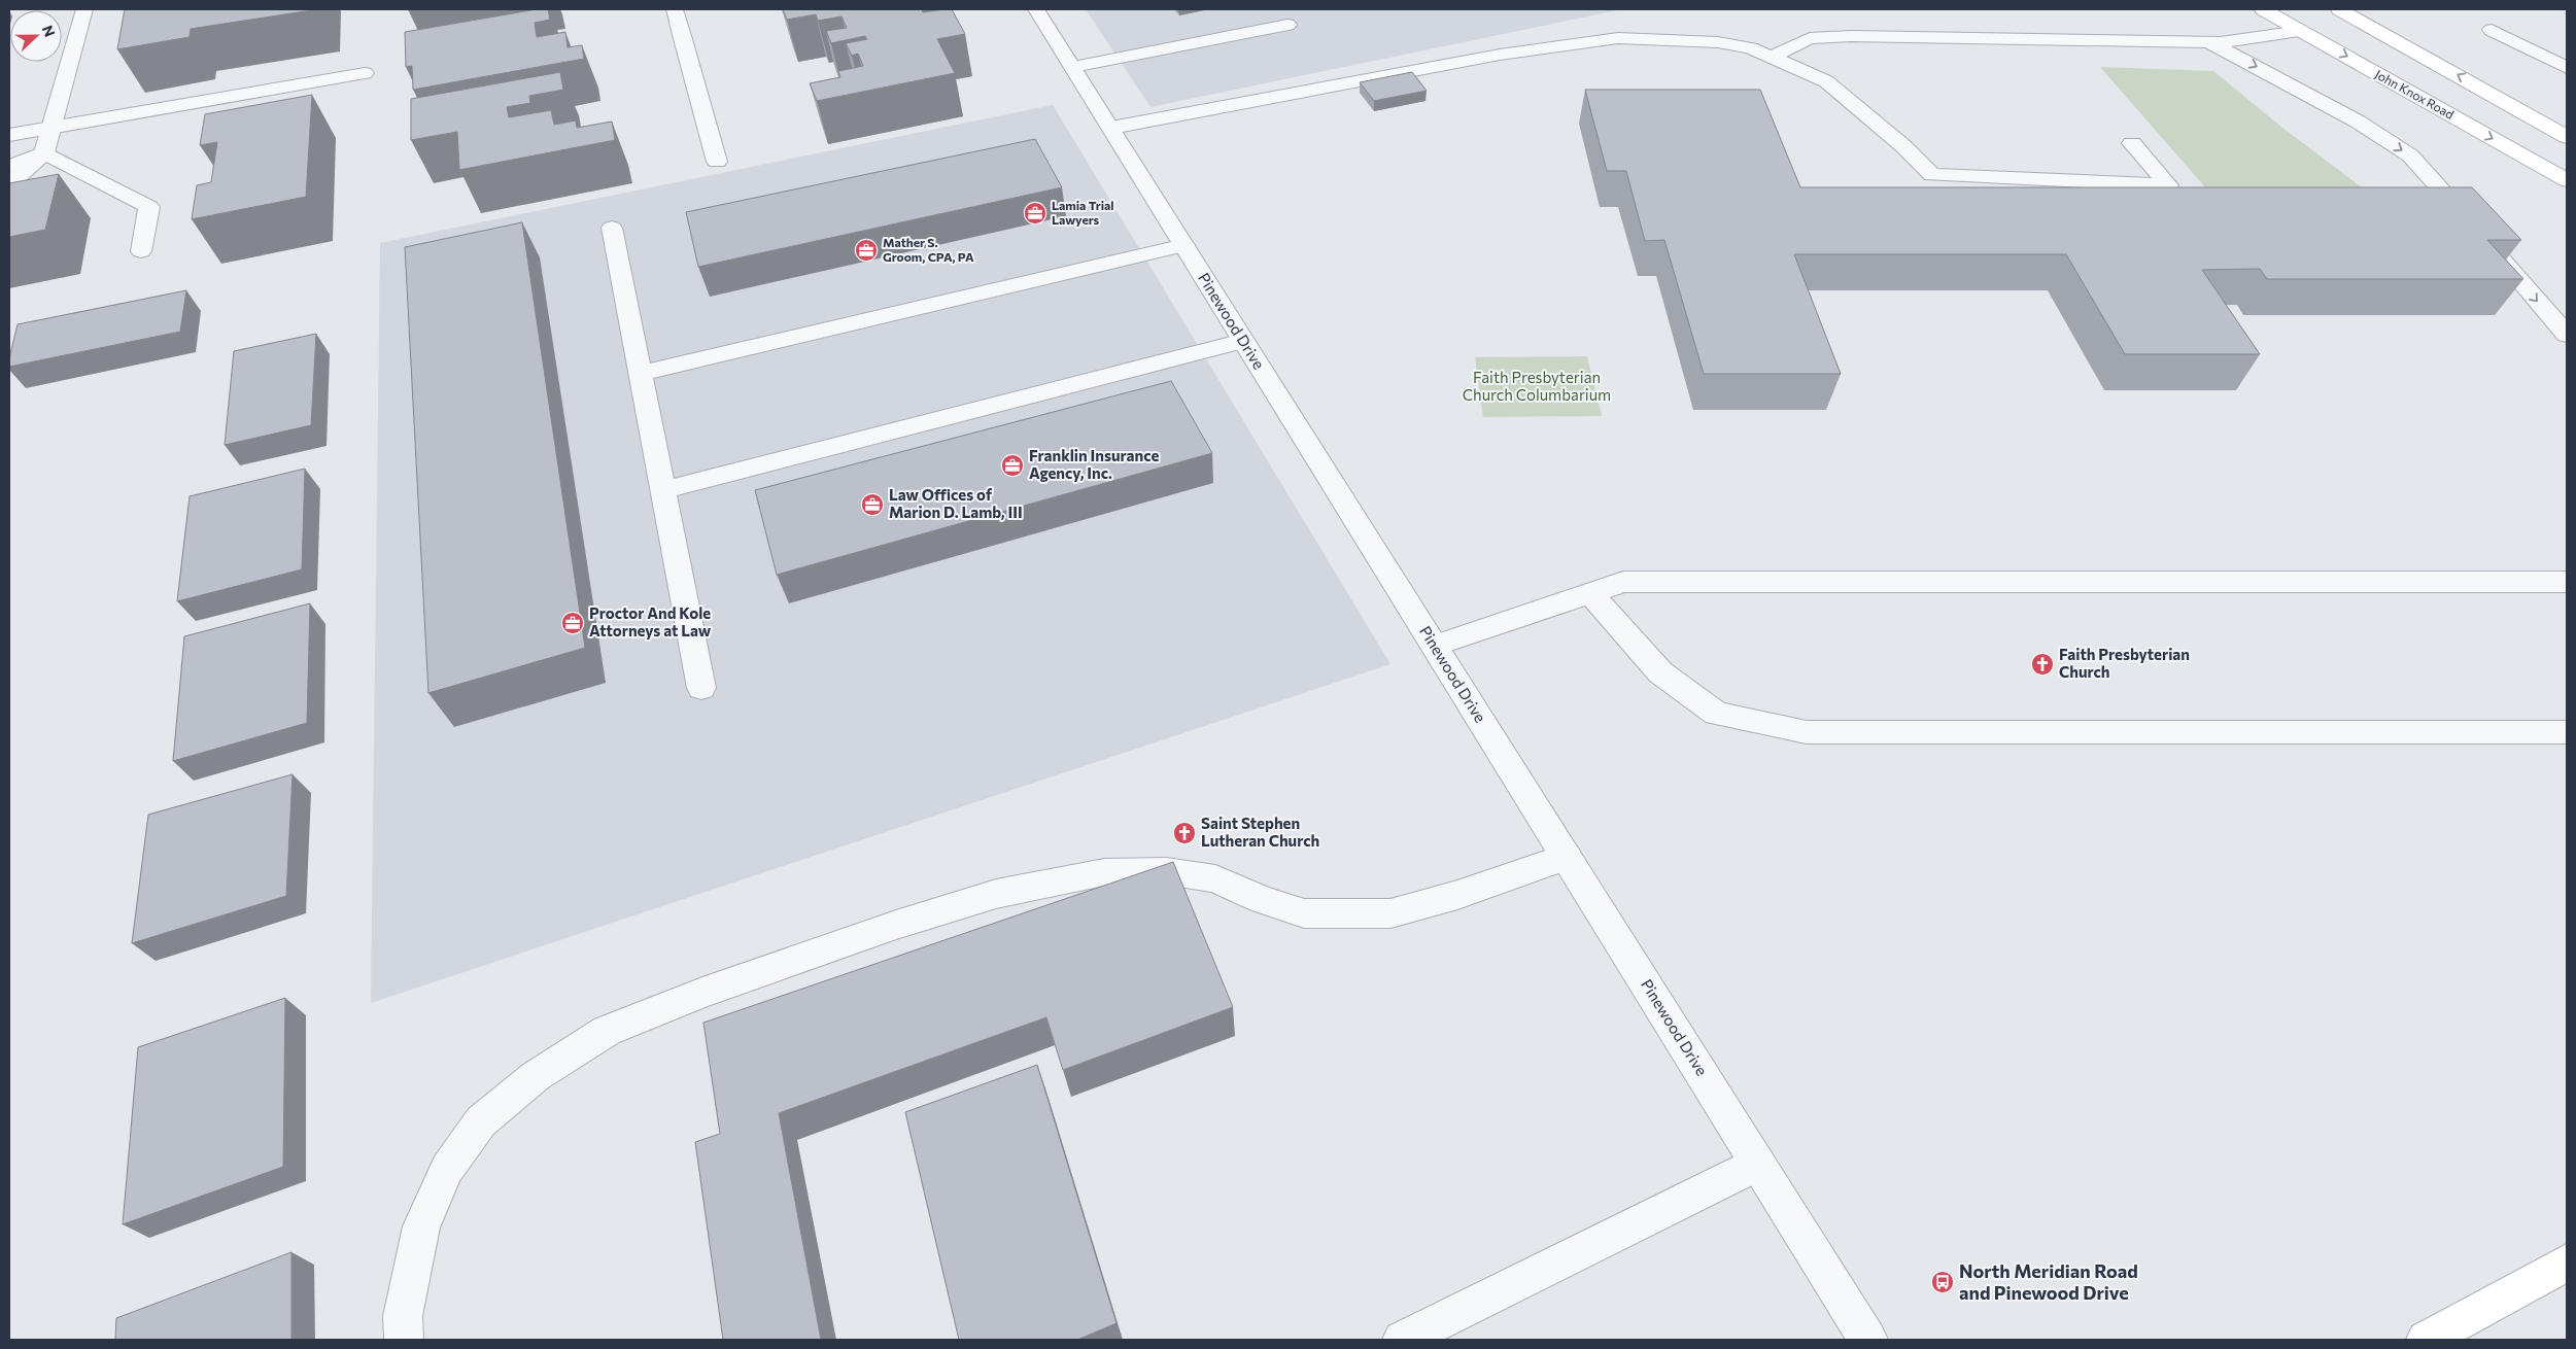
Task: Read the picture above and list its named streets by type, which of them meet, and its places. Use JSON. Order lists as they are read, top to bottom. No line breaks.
{"streets":{"main road":["John Knox Road"],"street":["Pinewood Drive"]},"parks":["Faith Presbyterian Church Columbarium"],"places":{"office":["Lamia Trial Lawyers","Mather S. Groom, CPA, PA","Franklin Insurance Agency, Inc.","Law Offices of Marion D. Lamb, III","Proctor And Kole Attorneys at Law"],"church":["Faith Presbyterian Church","Saint Stephen Lutheran Church"],"bus stop":["North Meridian Road and Pinewood Drive"]},"north":"right"}
